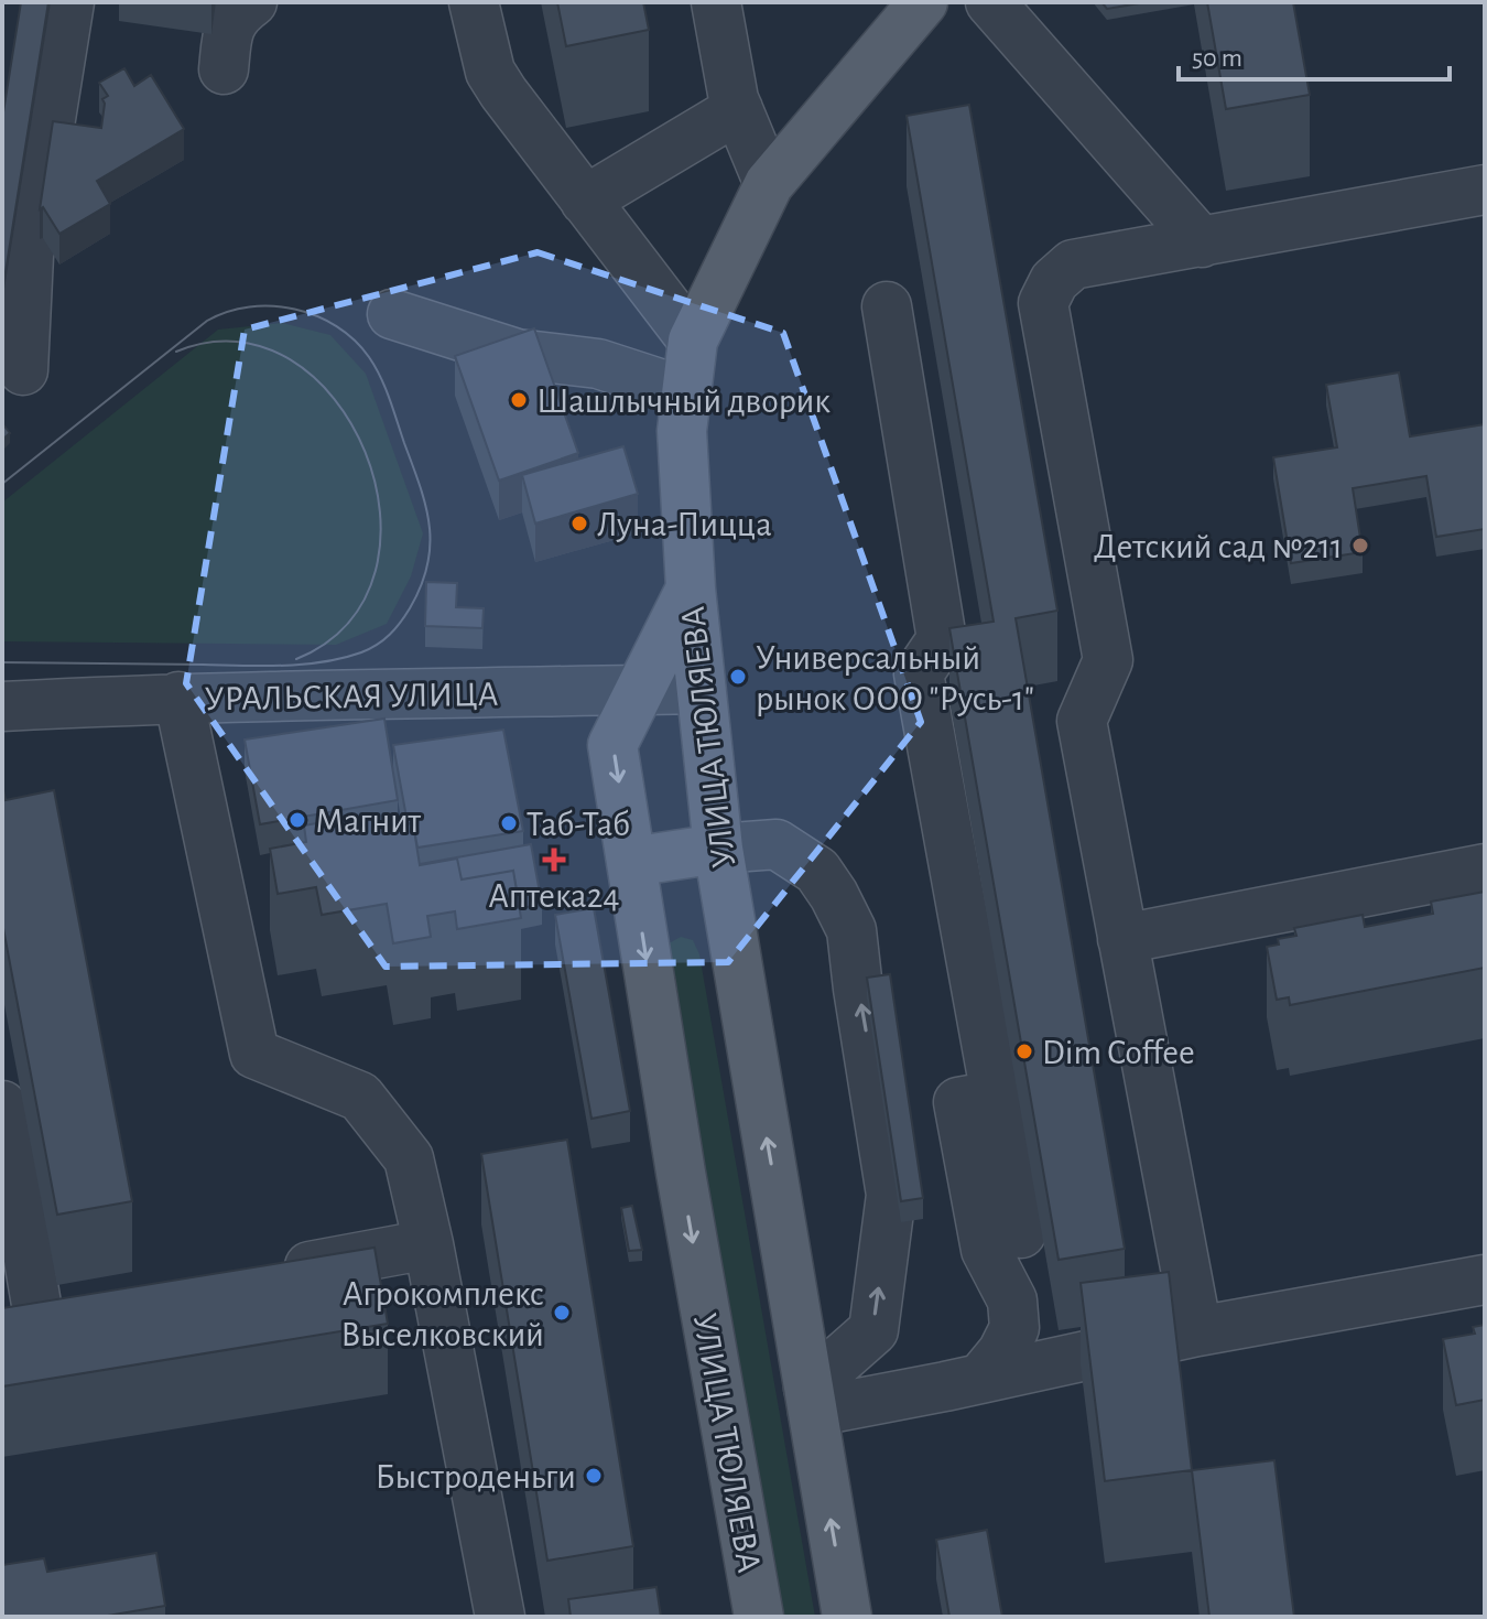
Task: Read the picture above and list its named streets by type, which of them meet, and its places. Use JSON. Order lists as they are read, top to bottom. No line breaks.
{"streets":{"main road":["УЛИЦА ТЮЛЯЕВА"],"street":["УРАЛЬСКАЯ УЛИЦА"]},"crossings":[["УРАЛЬСКАЯ УЛИЦА","УЛИЦА ТЮЛЯЕВА"]],"places":{"other":["Шашлычный дворик","Луна-Пицца","Детский сад №211","Универсальный рынок ООО \"Русь-1\"","Магнит","Таб-Таб","Dim Coffee","Агрокомплекс Выселковский","Быстроденьги"],"health":["Аптека24"]},"scale_bar":"50 m"}
